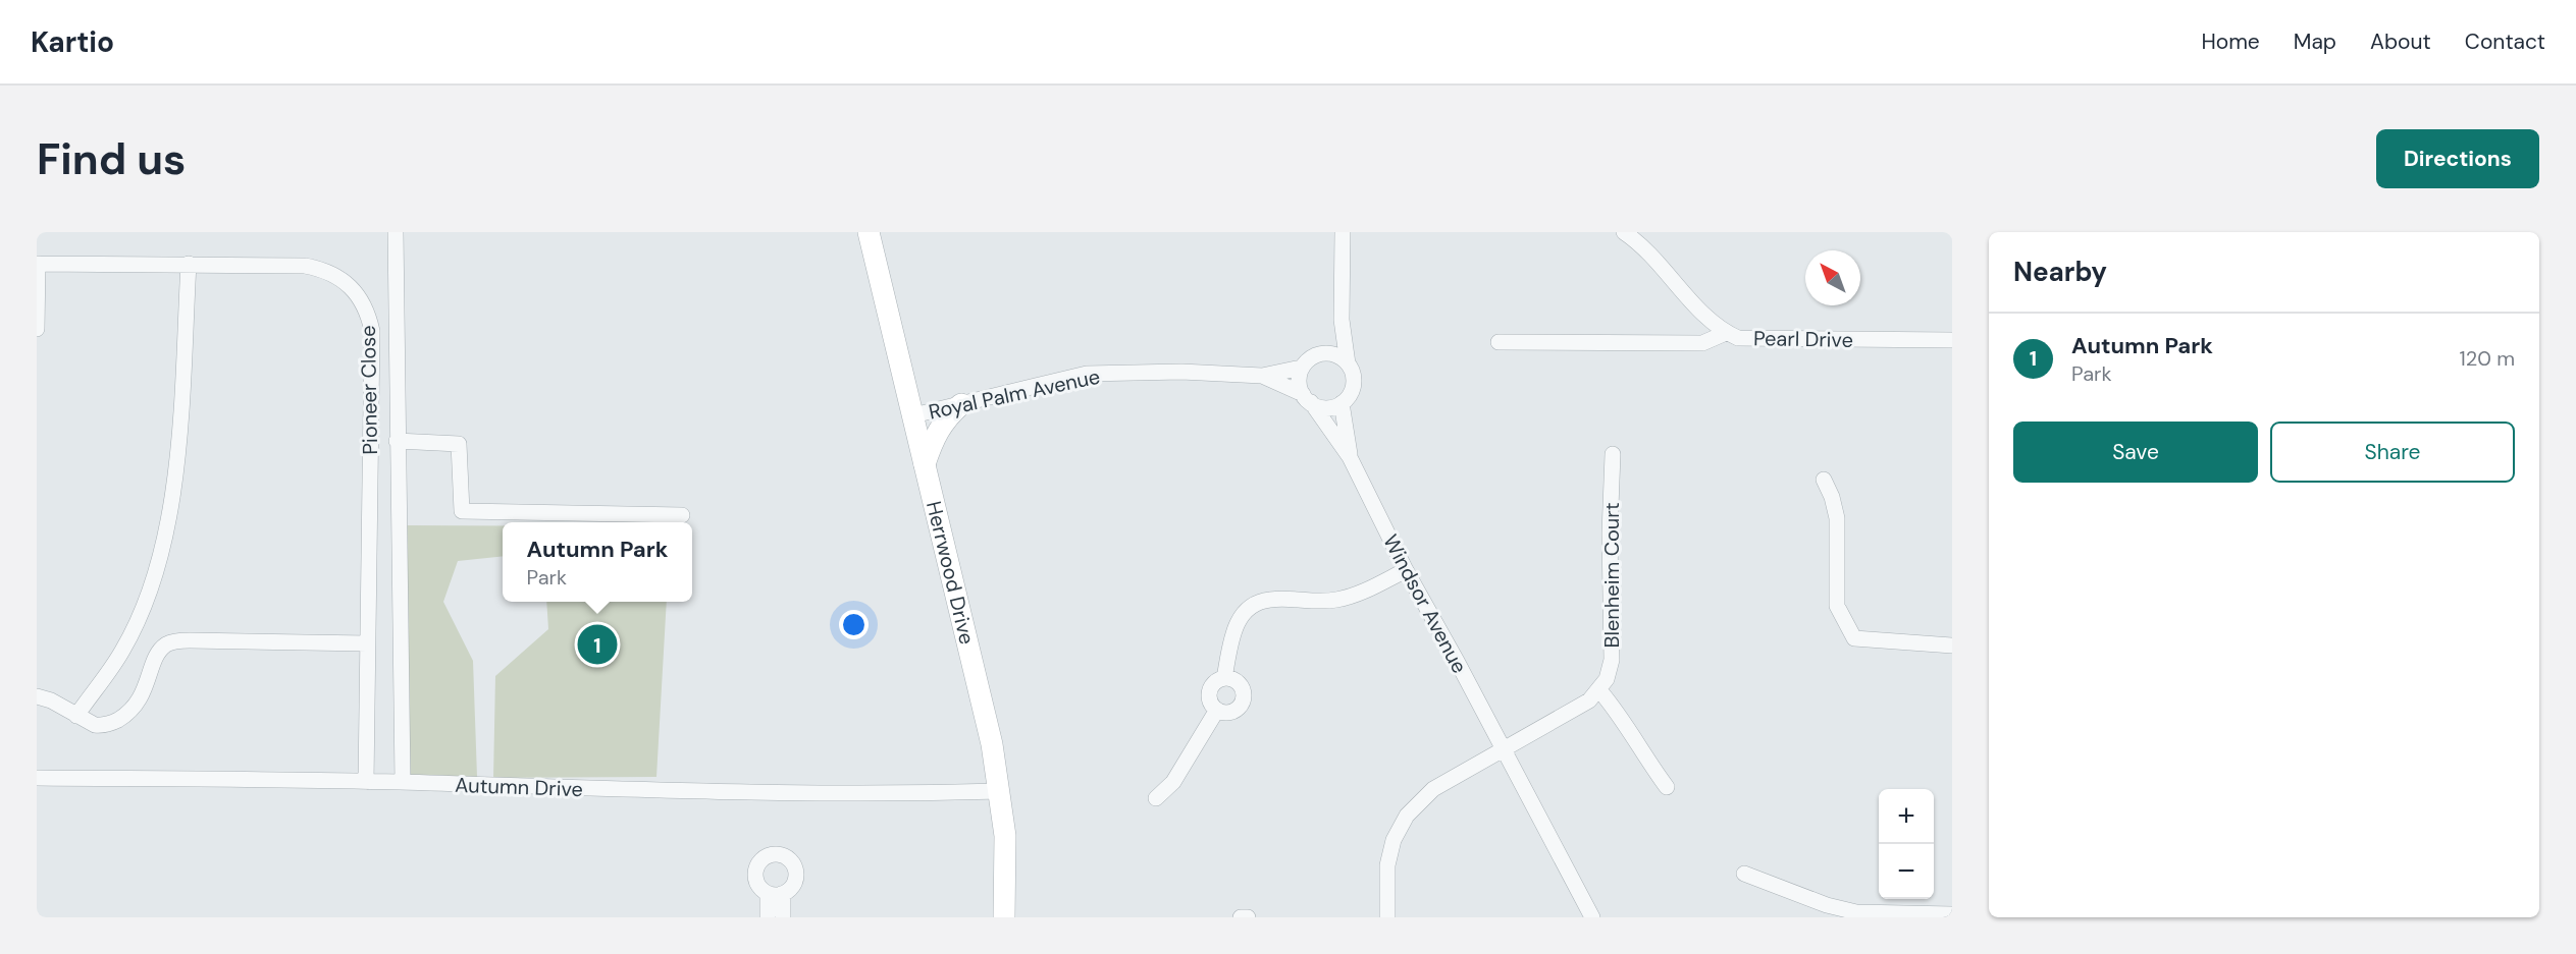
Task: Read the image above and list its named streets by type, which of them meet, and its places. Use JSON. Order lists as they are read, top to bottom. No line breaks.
{"streets":{"street":["Pearl Drive","Pioneer Close","Royal Palm Avenue","Herrwood Drive","Blenheim Court","Windsor Avenue","Autumn Drive"]},"crossings":[["Pioneer Close","Autumn Drive"],["Royal Palm Avenue","Herrwood Drive"],["Royal Palm Avenue","Windsor Avenue"],["Herrwood Drive","Autumn Drive"]],"north":"top left","page":{"header":"Kartio","nav":["Home","Map","About","Contact"],"buttons":["Directions",["Save","Share"]],"title":"Find us","heading":"Nearby","list":[{"mark":"1","name":"Autumn Park","note":"Park","value":"120 m"}],"popup":["Autumn Park","Park"],"pins":"1","map_buttons":["+","−"]}}
